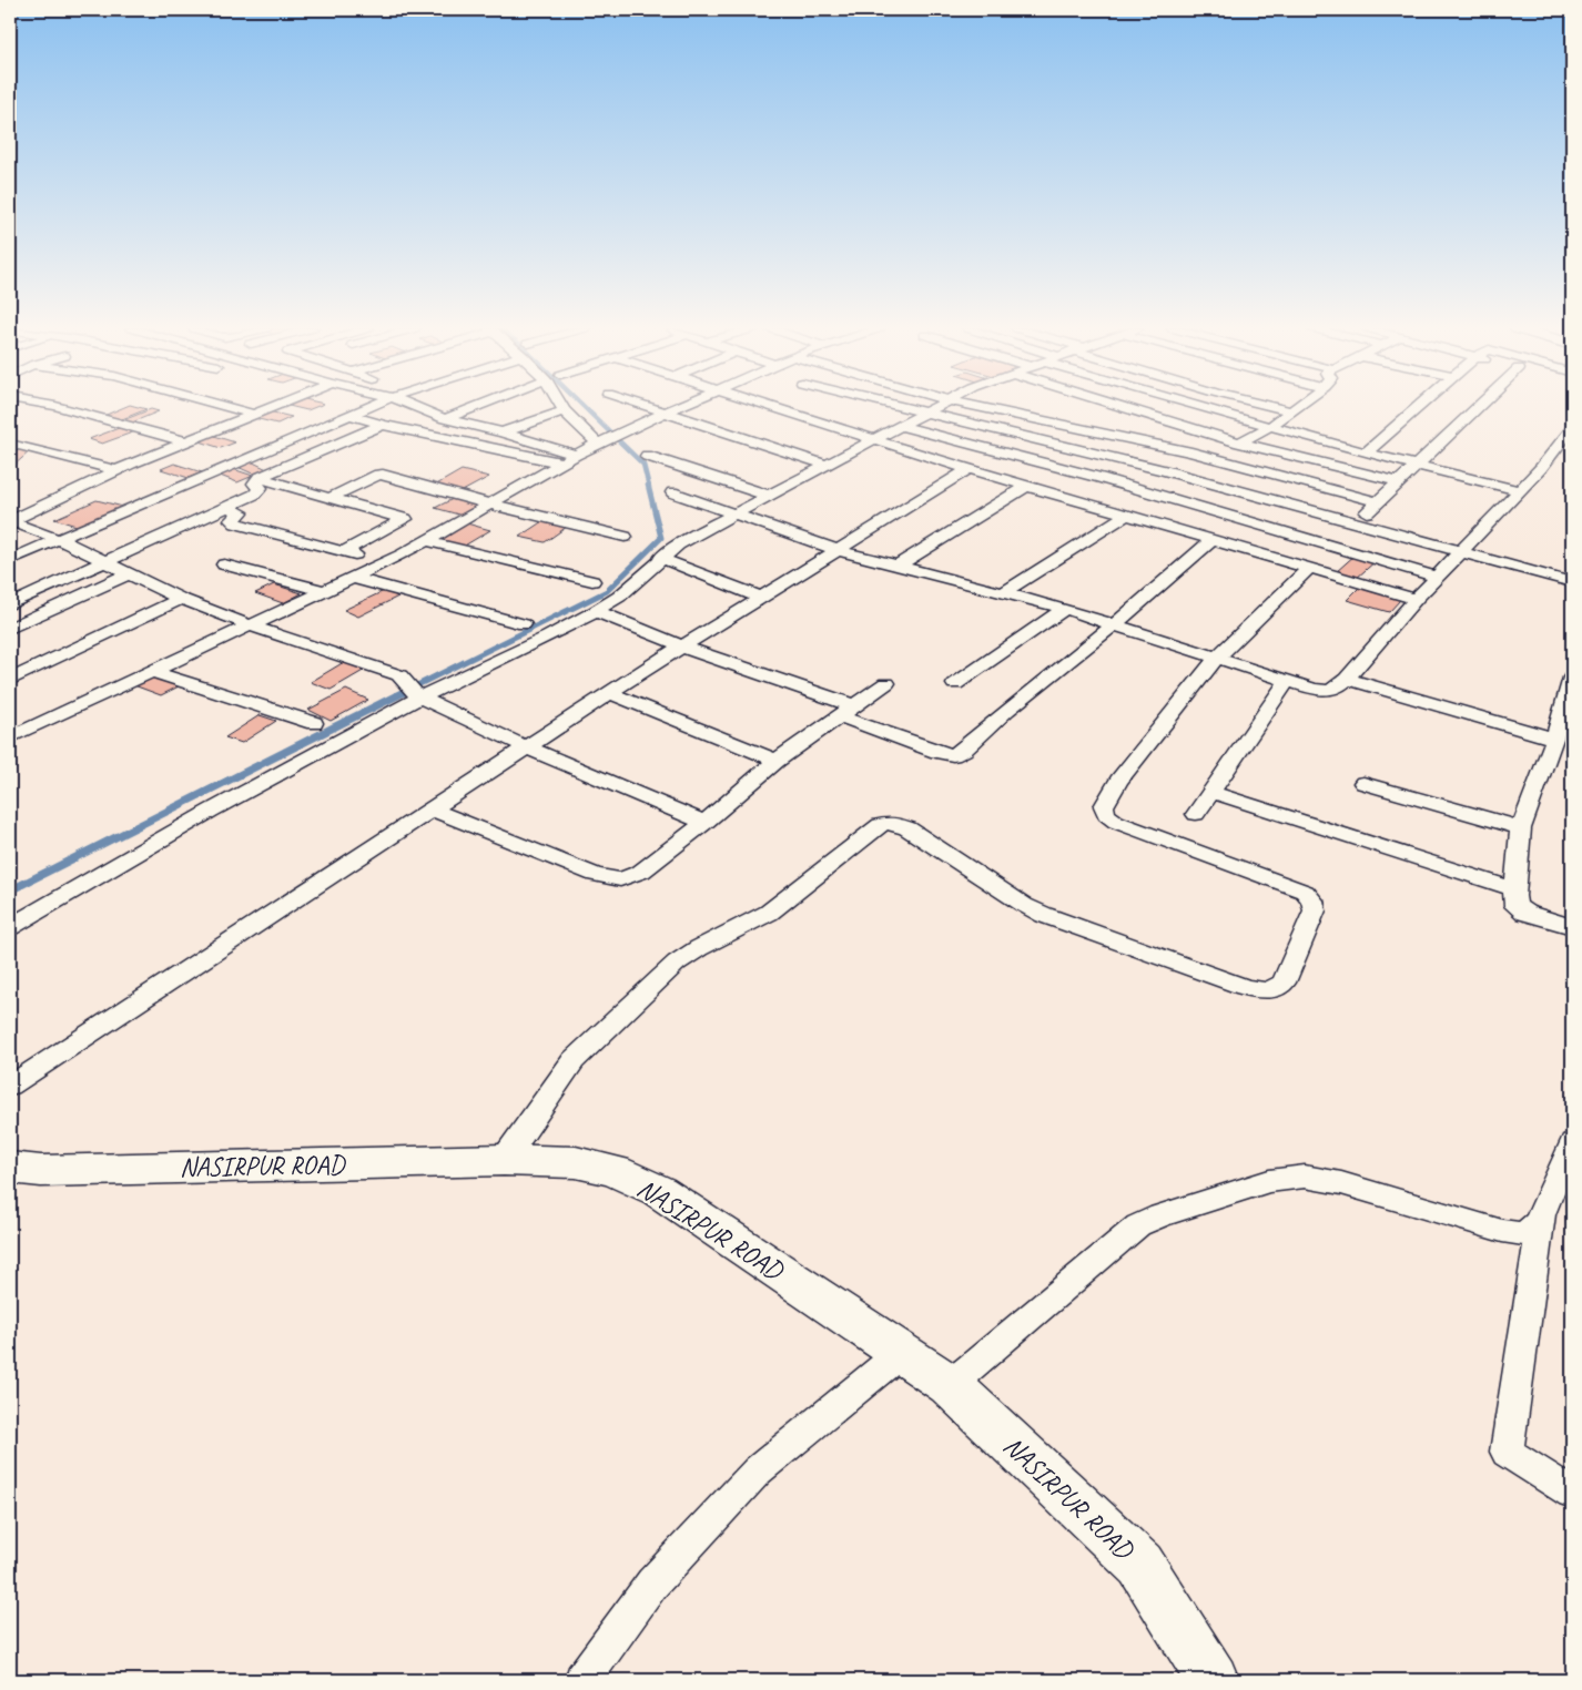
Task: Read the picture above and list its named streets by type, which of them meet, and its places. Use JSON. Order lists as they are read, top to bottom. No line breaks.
{"streets":{"street":["NASIRPUR ROAD"]}}
